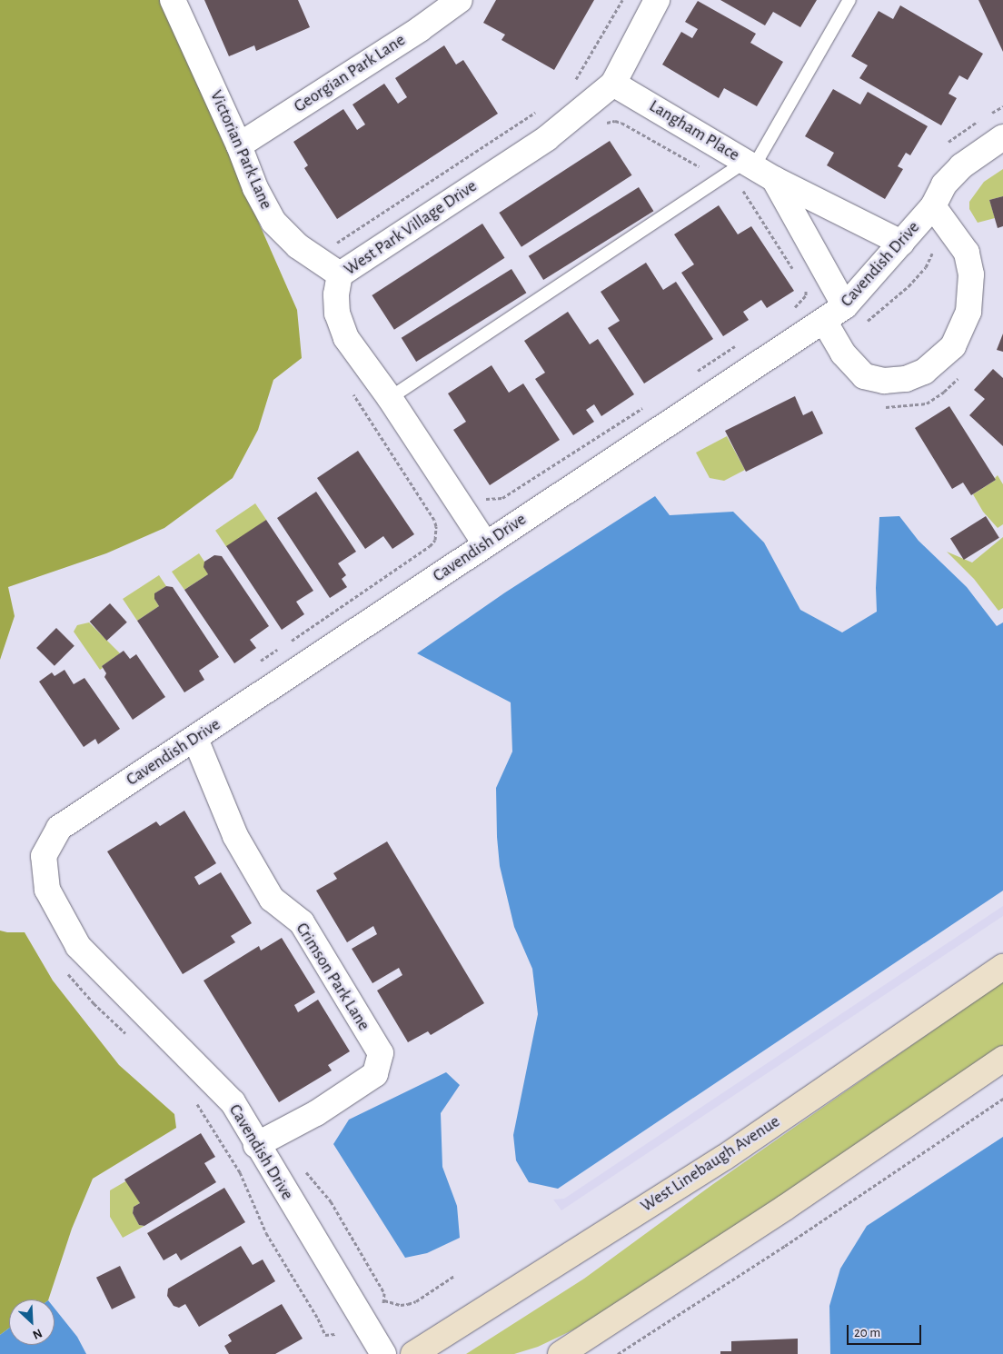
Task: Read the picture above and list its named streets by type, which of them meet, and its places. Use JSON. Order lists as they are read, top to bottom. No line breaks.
{"streets":{"main road":["West Linebaugh Avenue"],"street":["Georgian Park Lane","Langham Place","Victorian Park Lane","West Park Village Drive","Cavendish Drive","Crimson Park Lane"]},"crossings":[["Georgian Park Lane","Victorian Park Lane"],["Langham Place","West Park Village Drive"],["Langham Place","Cavendish Drive"],["Victorian Park Lane","West Park Village Drive"],["West Park Village Drive","Cavendish Drive"],["Cavendish Drive","Crimson Park Lane"]],"scale_bar":"20 m","north":"bottom right"}
